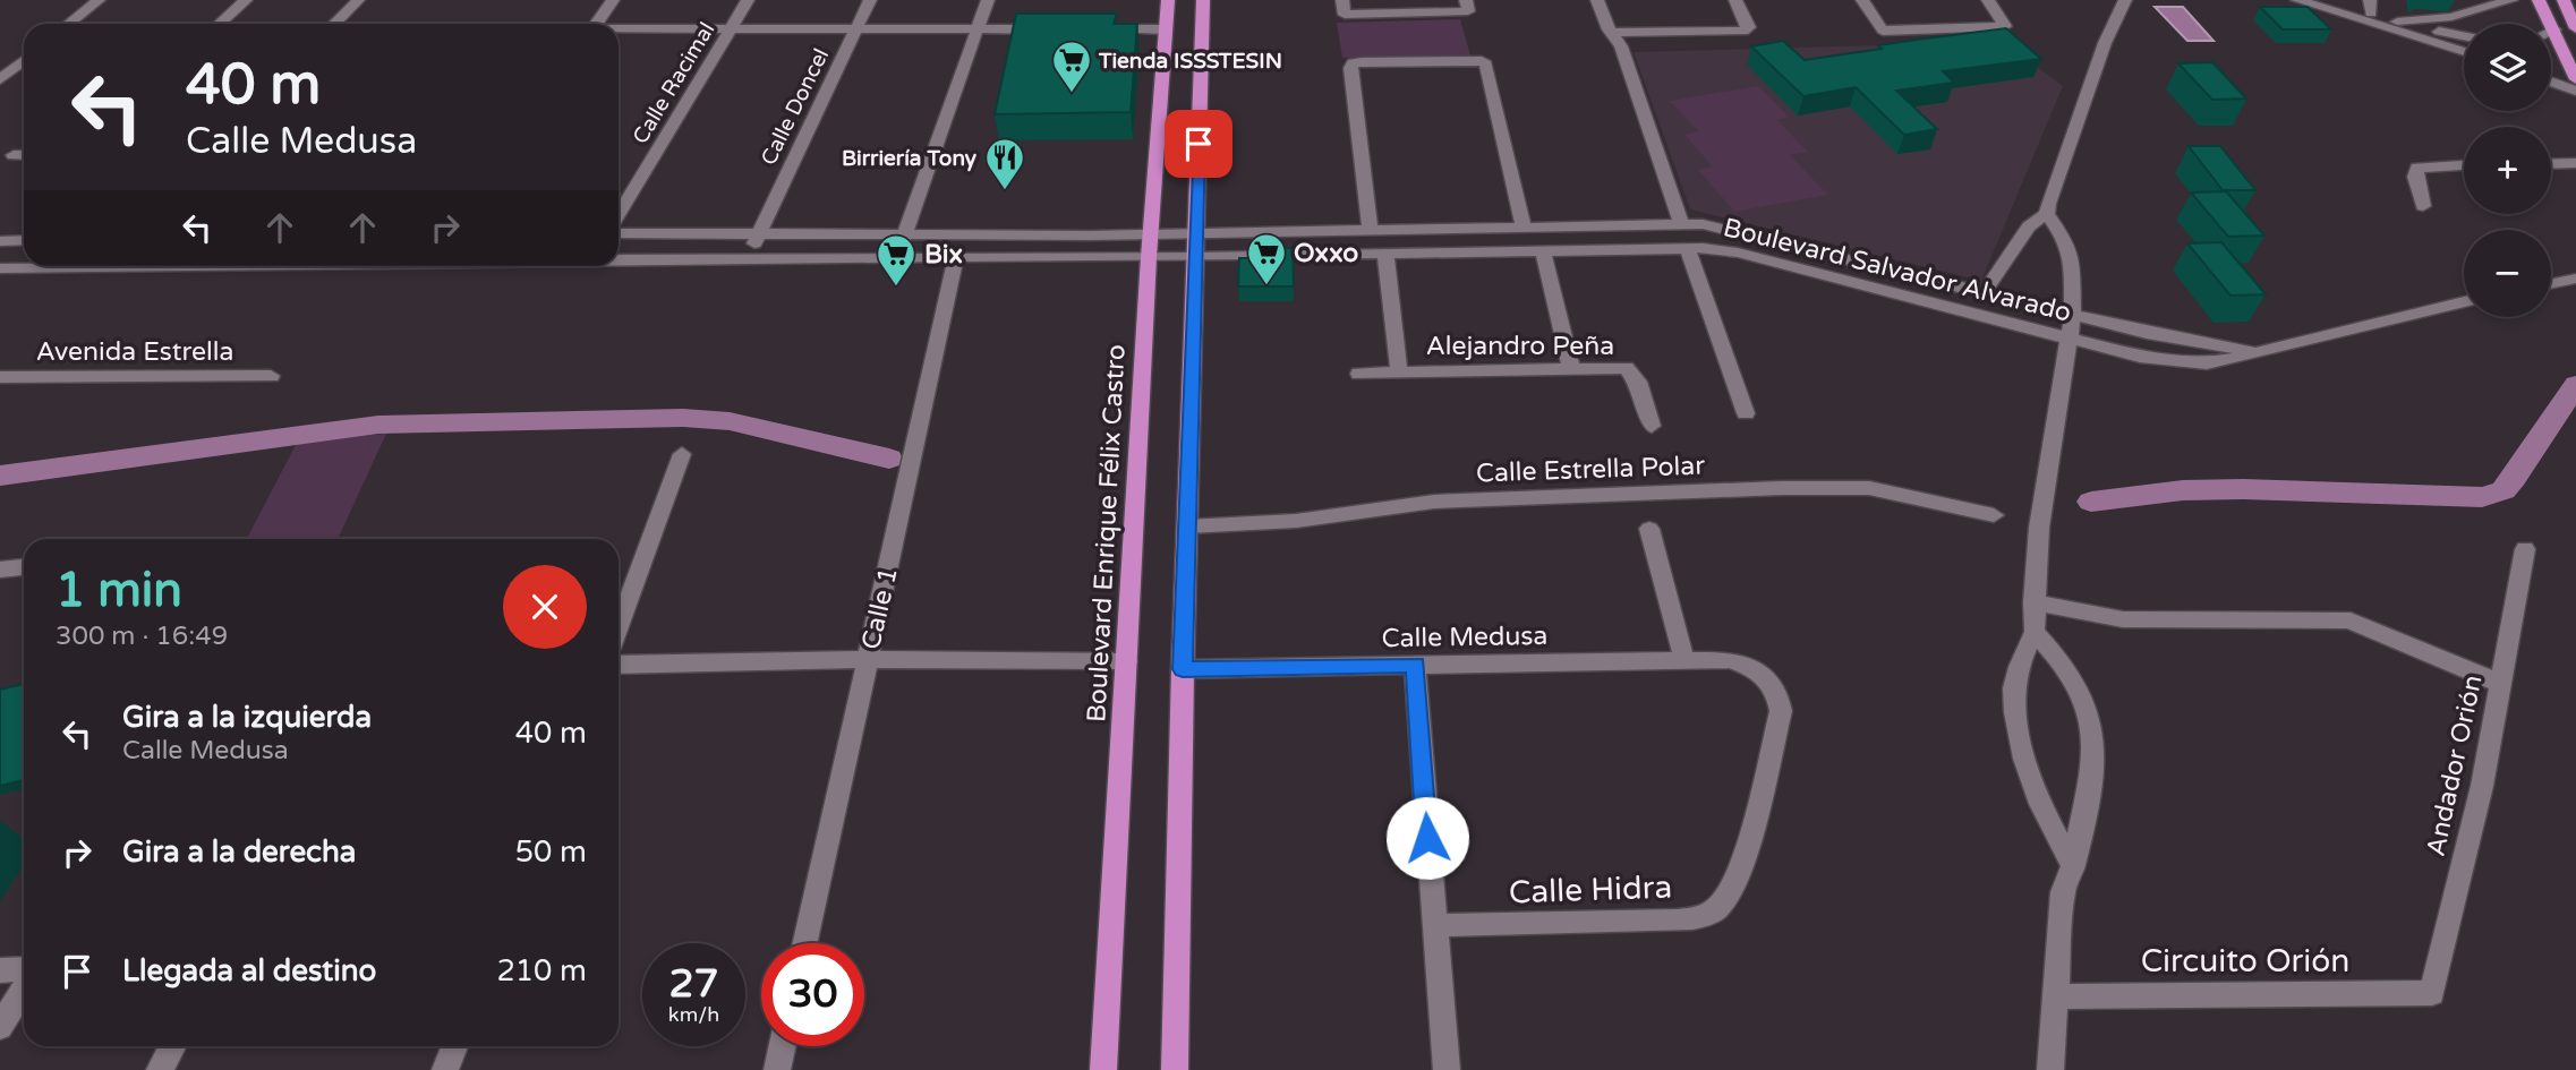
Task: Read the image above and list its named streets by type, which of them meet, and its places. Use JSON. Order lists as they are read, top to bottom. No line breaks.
{"streets":{"main road":["Boulevard Enrique Félix Castro"],"street":["Calle Racimal","Calle Doncel","Boulevard Salvador Alvarado","Alejandro Peña","Avenida Estrella","Calle Estrella Polar","Calle 1","Calle Medusa","Andador Orión","Calle Hidra","Circuito Orión"]},"crossings":[["Calle Doncel","Boulevard Salvador Alvarado"],["Boulevard Salvador Alvarado","Alejandro Peña"],["Boulevard Salvador Alvarado","Boulevard Enrique Félix Castro"],["Boulevard Salvador Alvarado","Calle 1"],["Calle Medusa","Calle Hidra"],["Andador Orión","Circuito Orión"]],"places":{"supermarket":["Tienda ISSSTESIN","Oxxo","Bix"],"restaurant":["Birriería Tony"]},"page":{"map_buttons":["+","−"],"turn":["40 m","Calle Medusa"],"heading":["1 min","300 m · 16:49"],"list":[{"name":"Gira a la izquierda","note":"Calle Medusa","value":"40 m"},{"name":"Gira a la derecha","value":"50 m"},{"name":"Llegada al destino","value":"210 m"}],"speed":"27 km/h","limit":"30"}}
